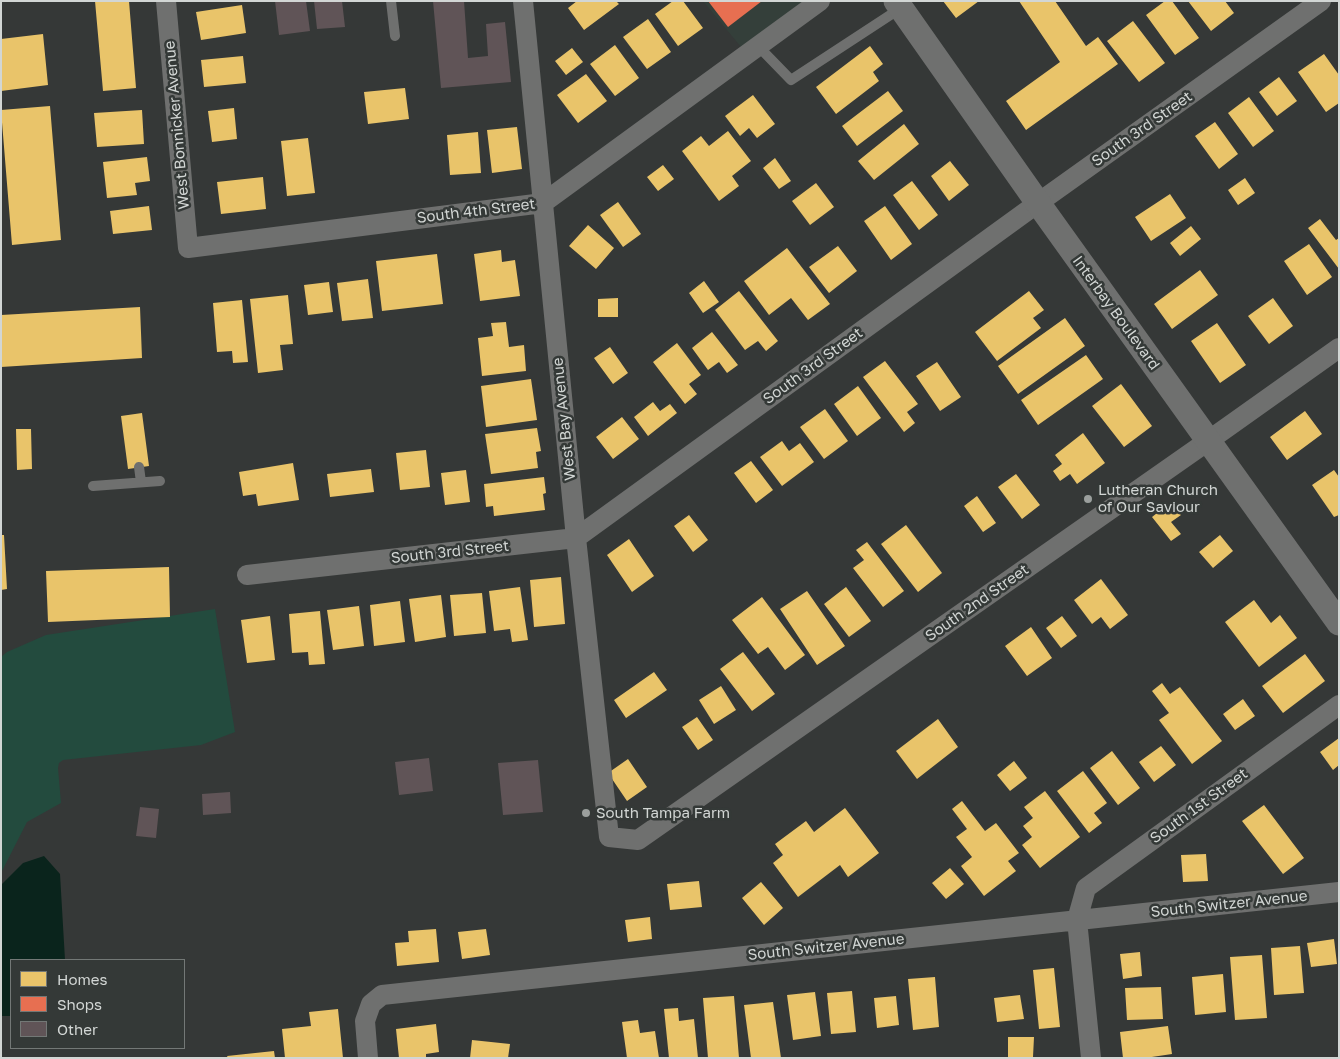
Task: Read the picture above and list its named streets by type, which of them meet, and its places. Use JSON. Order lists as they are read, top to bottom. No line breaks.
{"streets":{"street":["West Bonnicker Avenue","South 3rd Street","South 4th Street","Interbay Boulevard","West Bay Avenue","South 2nd Street","South 1st Street","South Switzer Avenue"]},"crossings":[["West Bonnicker Avenue","South 4th Street"],["South 3rd Street","Interbay Boulevard"],["South 3rd Street","West Bay Avenue"],["South 4th Street","West Bay Avenue"],["Interbay Boulevard","South 2nd Street"],["West Bay Avenue","South 2nd Street"],["South 1st Street","South Switzer Avenue"]],"places":["Lutheran Church of Our Saviour","South Tampa Farm"],"legend":["Homes","Shops","Other"]}
